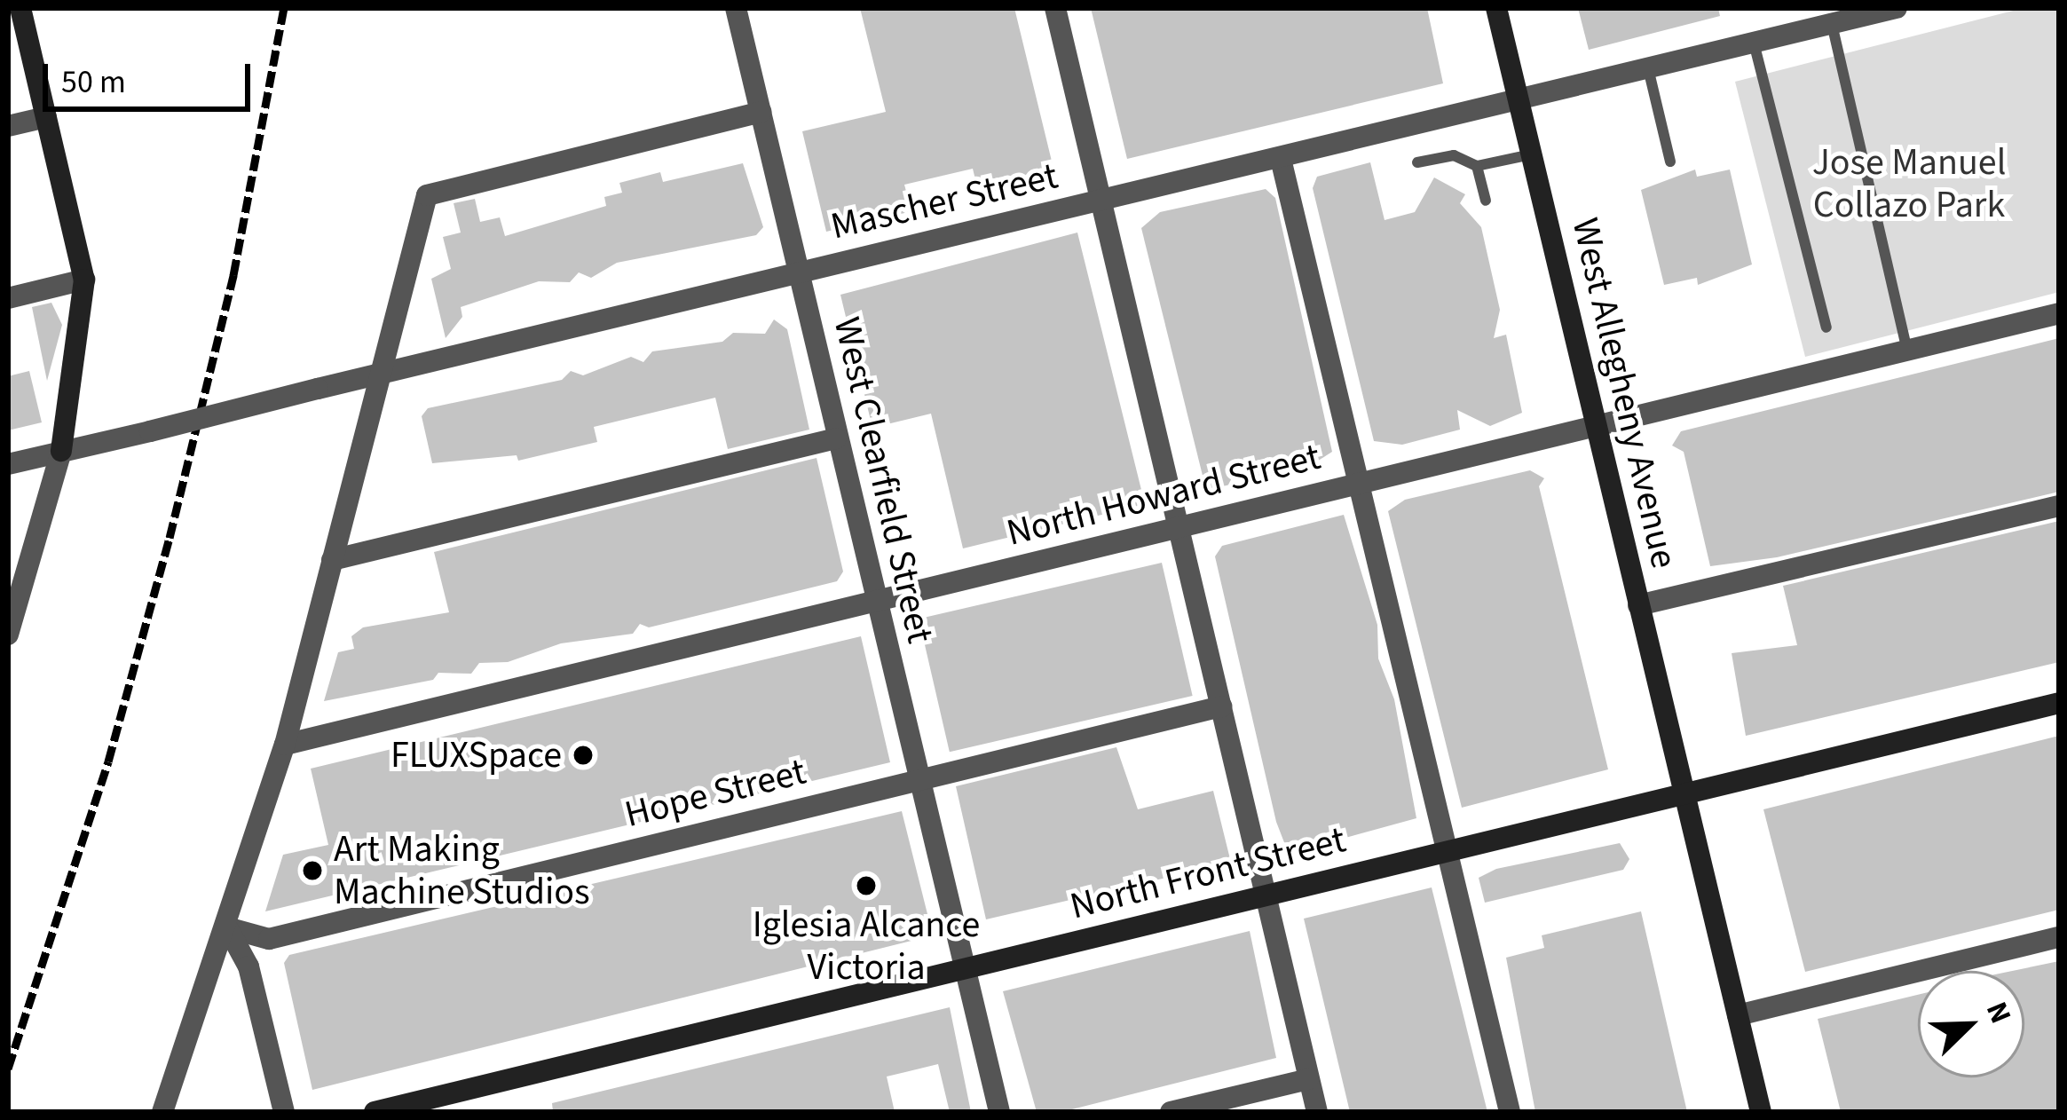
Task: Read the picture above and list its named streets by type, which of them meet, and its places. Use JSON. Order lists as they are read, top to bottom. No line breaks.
{"streets":{"street":["Mascher Street","West Allegheny Avenue","West Clearfield Street","North Howard Street","Hope Street","North Front Street"]},"crossings":[["Mascher Street","West Allegheny Avenue"],["Mascher Street","West Clearfield Street"],["West Allegheny Avenue","North Howard Street"],["West Allegheny Avenue","North Front Street"],["West Clearfield Street","North Howard Street"],["West Clearfield Street","Hope Street"],["West Clearfield Street","North Front Street"]],"parks":["Jose Manuel Collazo Park"],"places":["FLUXSpace","Art Making Machine Studios","Iglesia Alcance Victoria"],"scale_bar":"50 m","north":"top right"}
